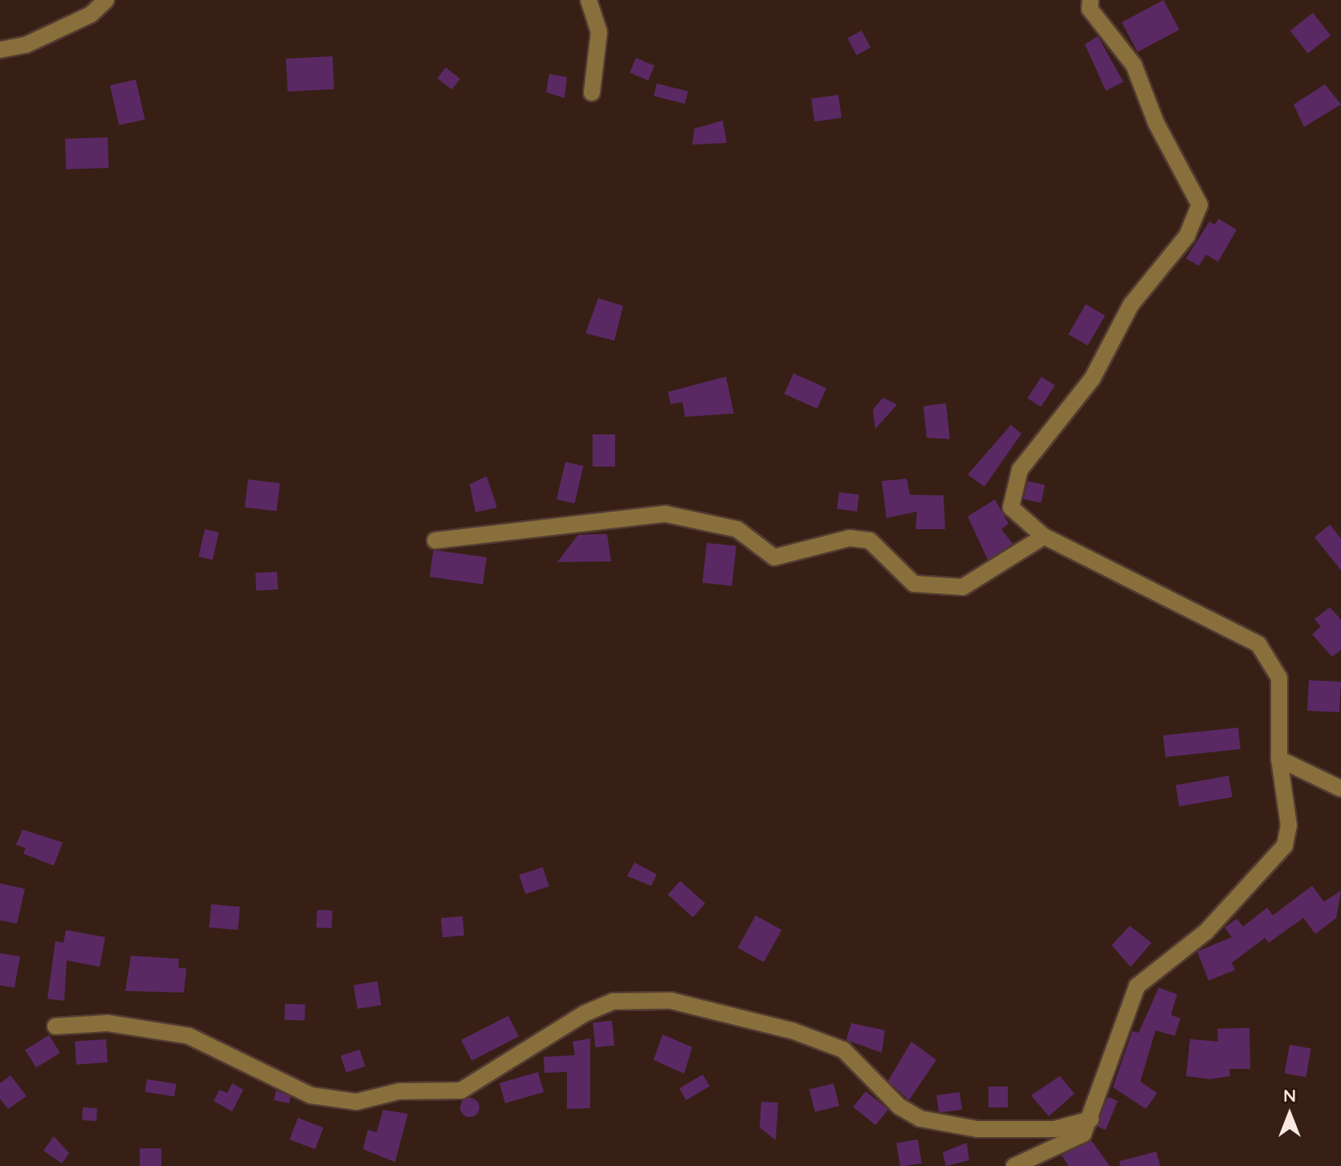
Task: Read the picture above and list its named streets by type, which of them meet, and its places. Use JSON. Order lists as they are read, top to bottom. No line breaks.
{"north":"top"}
